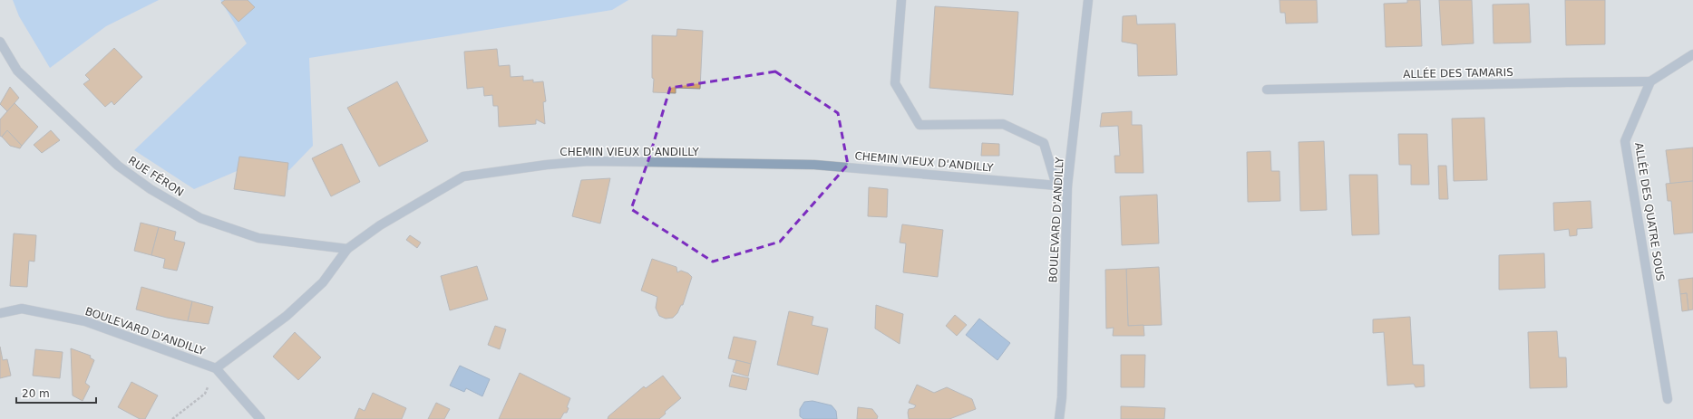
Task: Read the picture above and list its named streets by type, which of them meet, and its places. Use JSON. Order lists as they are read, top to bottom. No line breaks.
{"streets":{"street":["ALLÉE DES TAMARIS","CHEMIN VIEUX D'ANDILLY","RUE FÉRON","ALLÉE DES QUATRE SOUS","BOULEVARD D'ANDILLY"]},"crossings":[["ALLÉE DES TAMARIS","ALLÉE DES QUATRE SOUS"],["CHEMIN VIEUX D'ANDILLY","RUE FÉRON"],["CHEMIN VIEUX D'ANDILLY","BOULEVARD D'ANDILLY"]],"scale_bar":"20 m"}
